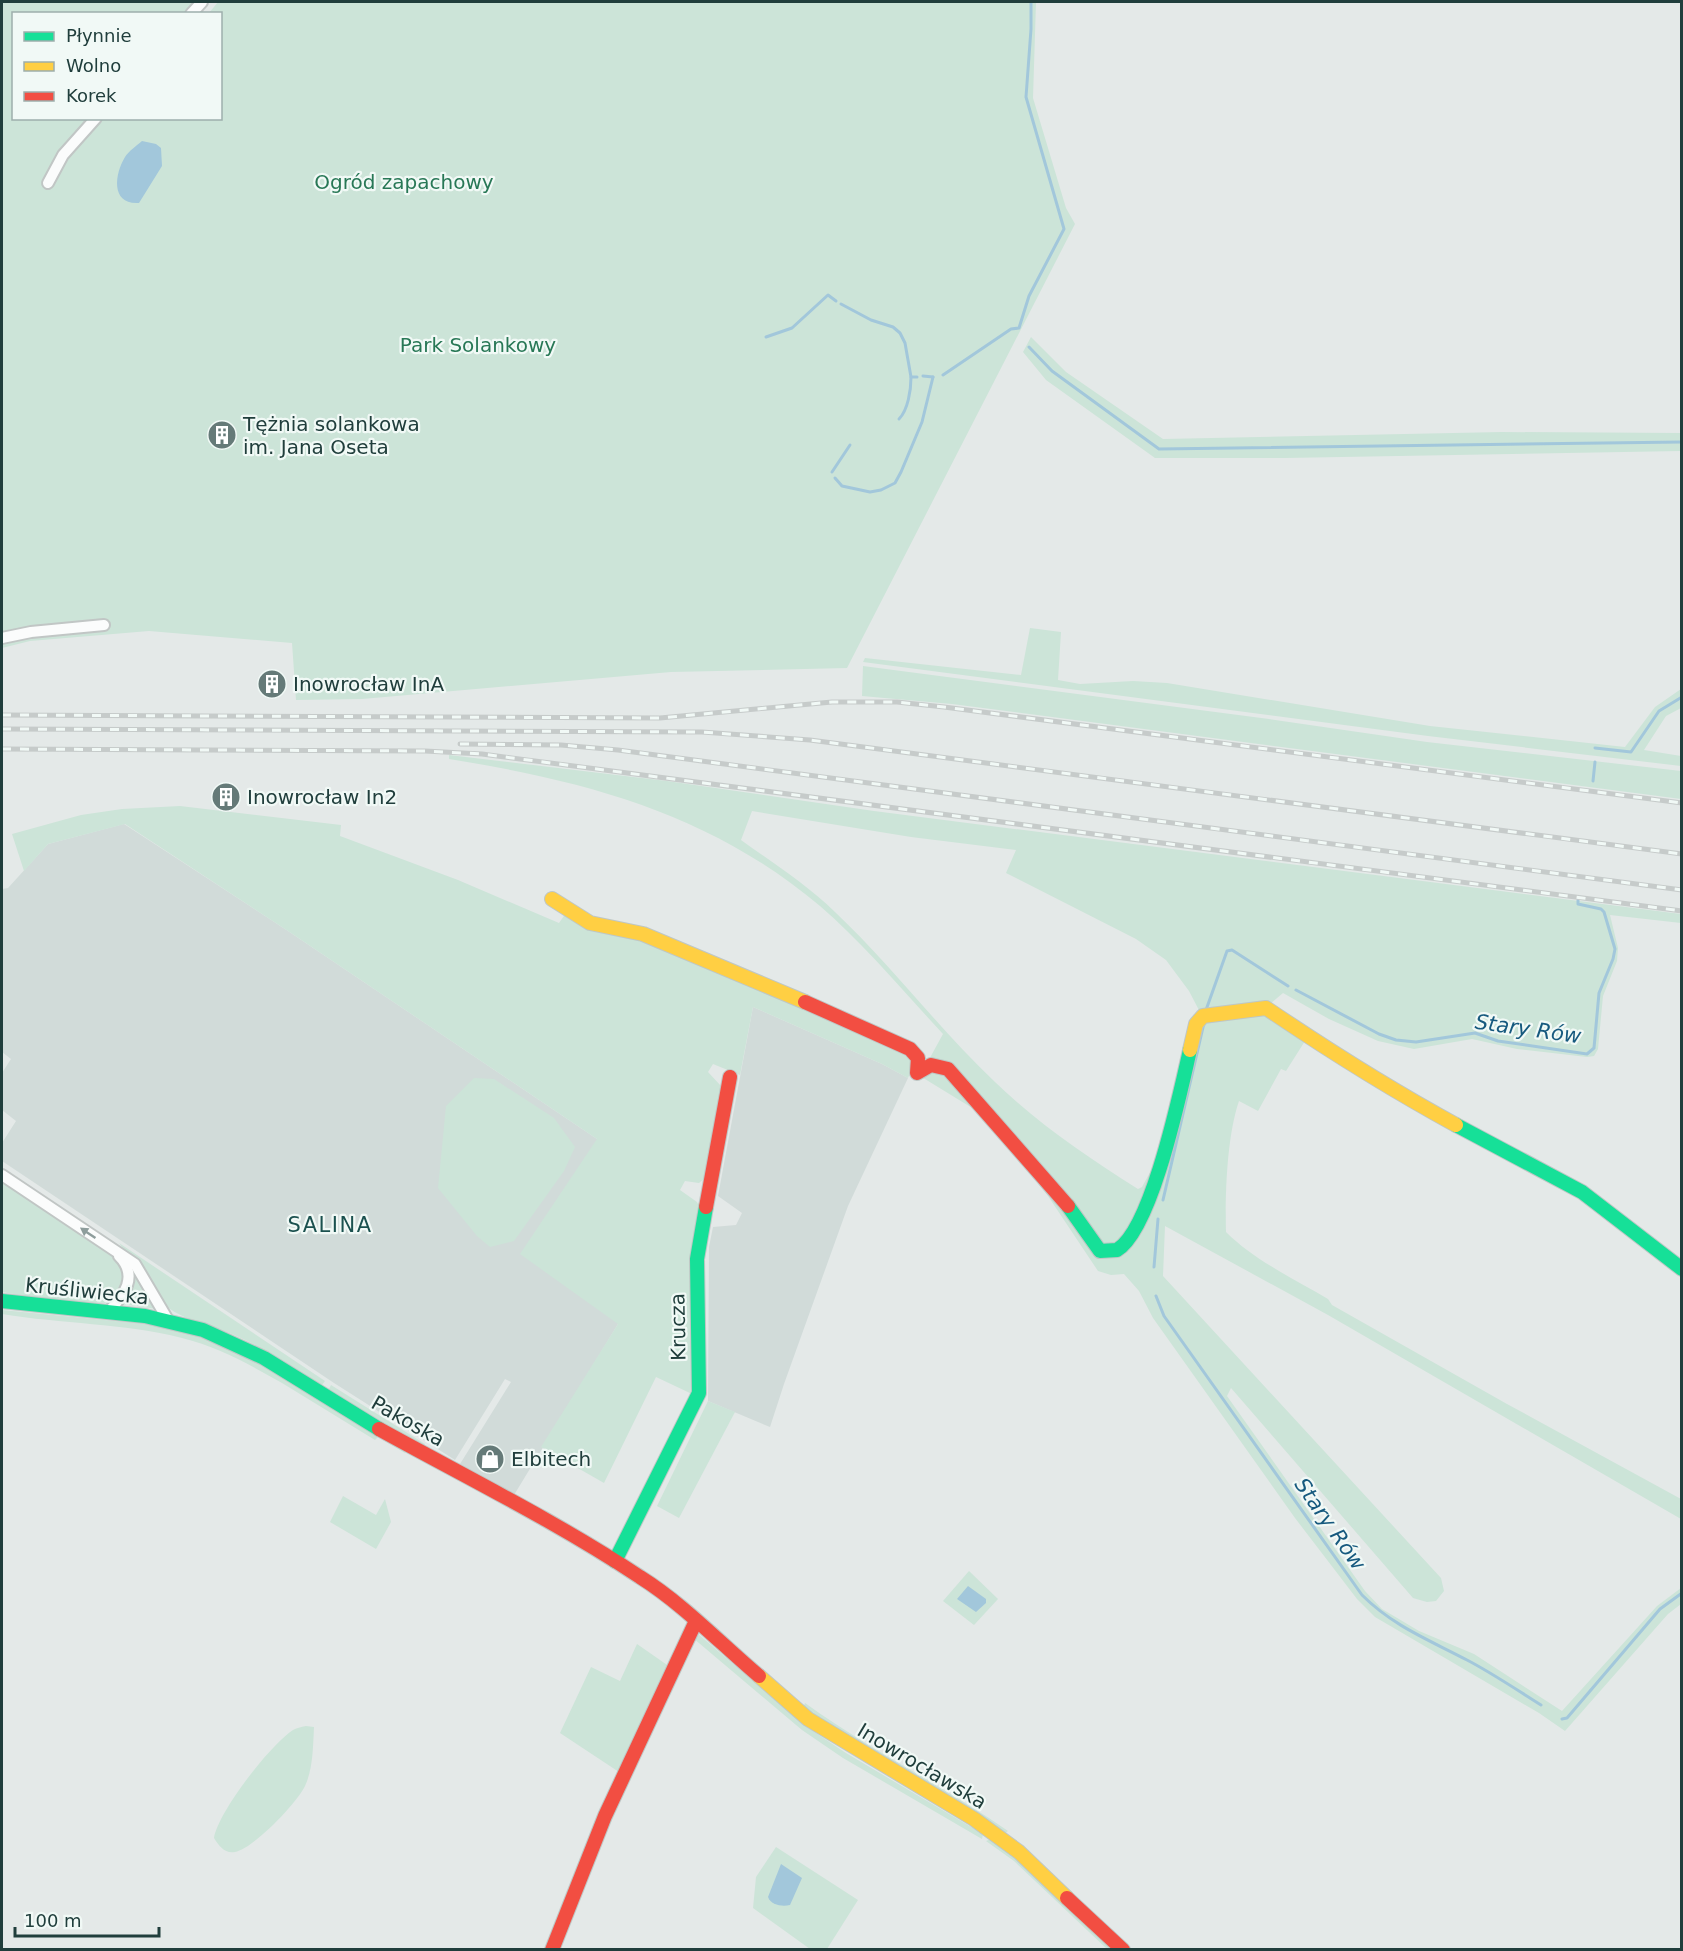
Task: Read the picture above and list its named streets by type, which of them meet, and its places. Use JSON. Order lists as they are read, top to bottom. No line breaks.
{"streets":{"street":["Kruśliwiecka","Krucza","Pakoska","Inowrocławska"]},"crossings":[["Kruśliwiecka","Pakoska"],["Krucza","Pakoska"],["Pakoska","Inowrocławska"]],"districts":["SALINA"],"water":["Stary Rów"],"parks":["Ogród zapachowy","Park Solankowy"],"places":{"building":["Tężnia solankowa im. Jana Oseta","Inowrocław InA","Inowrocław In2"],"shop":["Elbitech"]},"legend":["Płynnie","Wolno","Korek"],"scale_bar":"100 m"}
